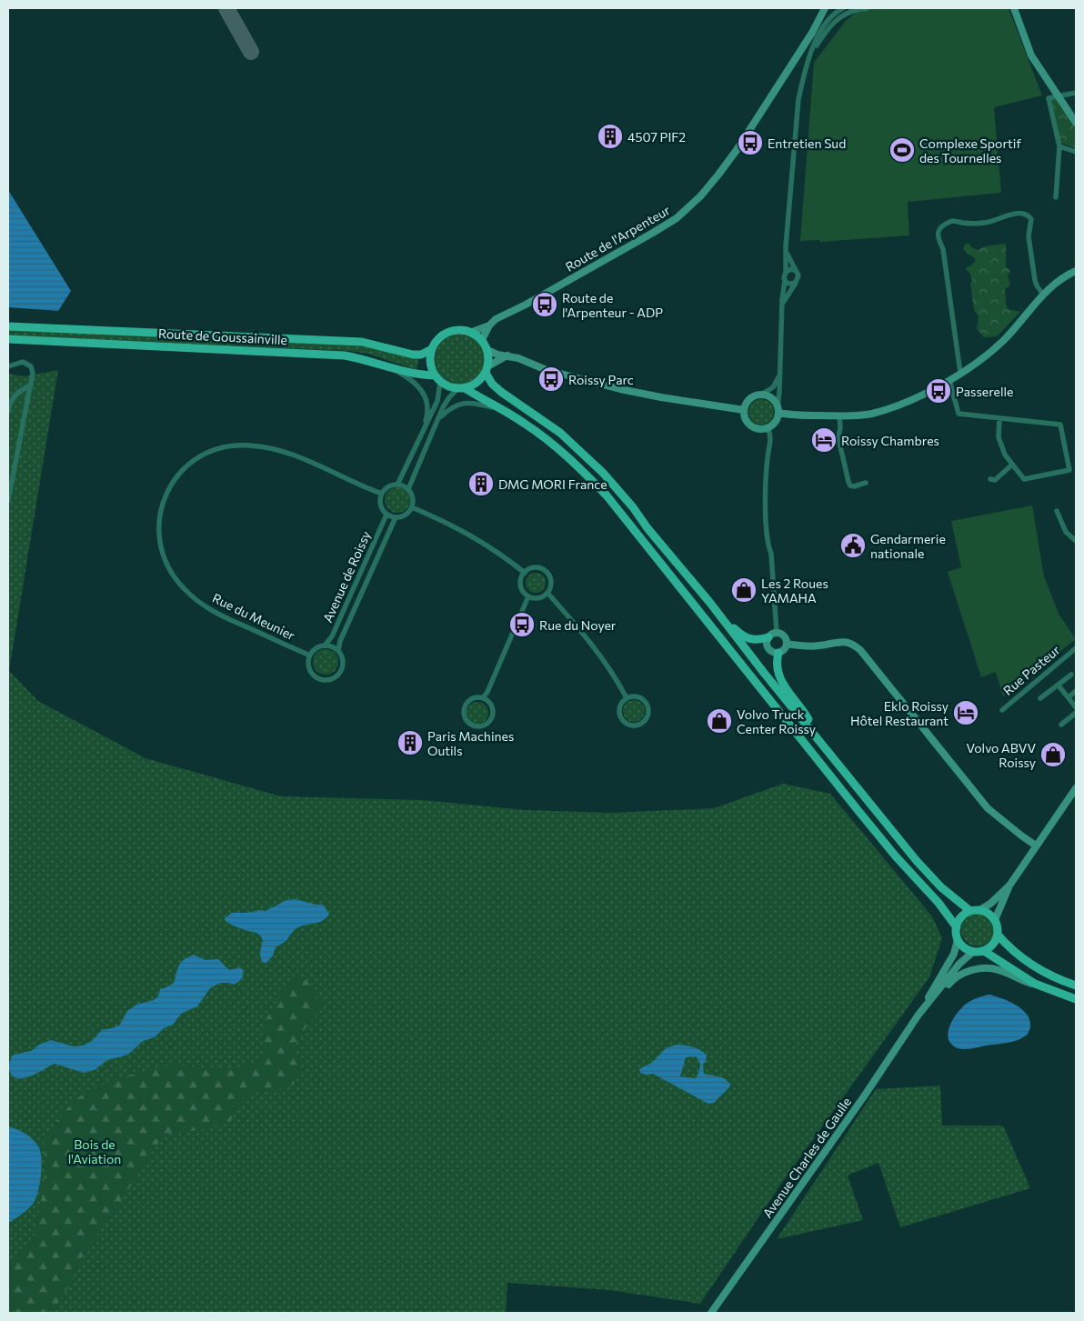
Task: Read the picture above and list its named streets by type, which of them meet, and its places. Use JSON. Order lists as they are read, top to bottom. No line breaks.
{"streets":{"main road":["Route de l'Arpenteur","Route de Goussainville","Avenue Charles de Gaulle"],"street":["Avenue de Roissy","Rue du Meunier","Rue Pasteur"]},"crossings":[["Route de l'Arpenteur","Route de Goussainville"],["Avenue de Roissy","Rue du Meunier"]],"parks":["Bois de l'Aviation"],"places":{"building":["4507 PIF2","DMG MORI France","Paris Machines Outils"],"bus stop":["Entretien Sud","Route de l'Arpenteur - ADP","Roissy Parc","Passerelle","Rue du Noyer"],"sports":["Complexe Sportif des Tournelles"],"hotel":["Roissy Chambres","Eklo Roissy Hôtel Restaurant"],"public building":["Gendarmerie nationale"],"shop":["Les 2 Roues YAMAHA","Volvo Truck Center Roissy","Volvo ABVV Roissy"]}}
